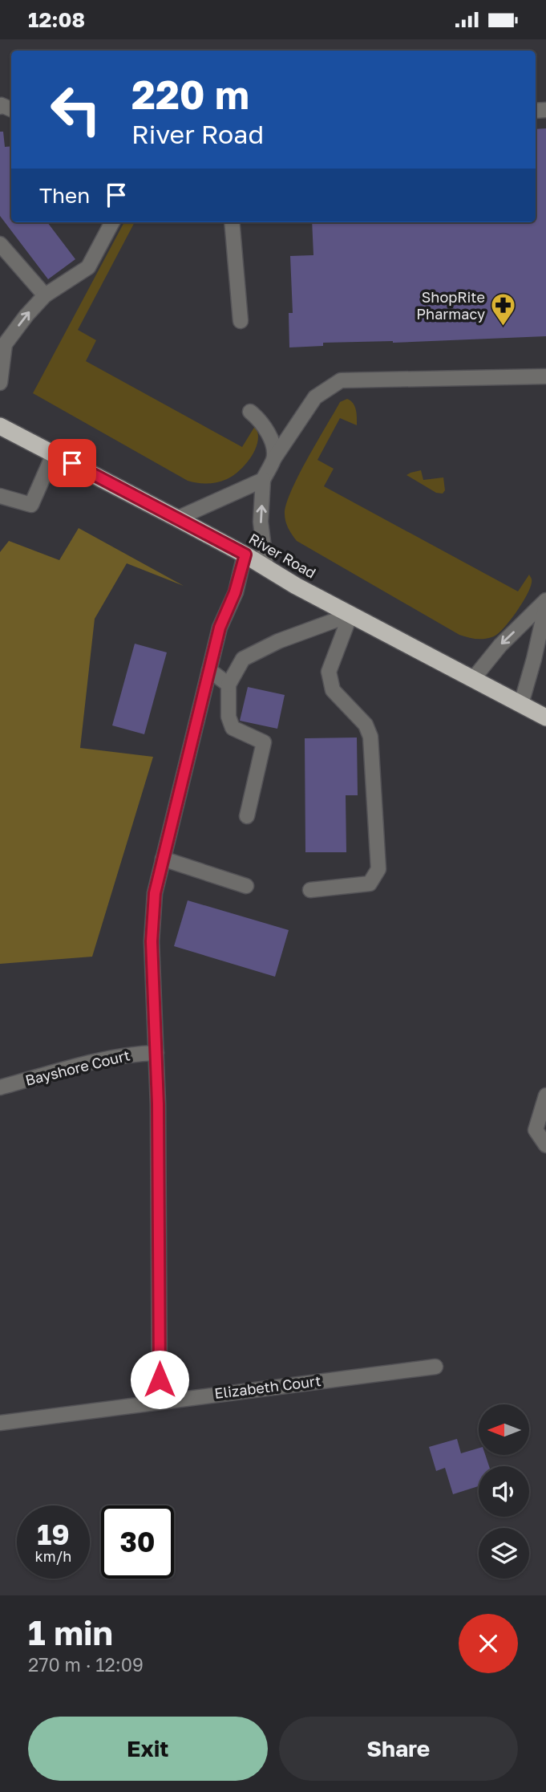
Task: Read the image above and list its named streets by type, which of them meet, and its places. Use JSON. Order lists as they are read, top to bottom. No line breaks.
{"streets":{"highway":["River Road"],"street":["Bayshore Court","Elizabeth Court"]},"places":{"pharmacy":["ShopRite Pharmacy"]},"north":"left","page":{"status":"12:08","turn":["220 m","River Road"],"then":"Then","speed":"19 km/h","limit":"30","heading":["1 min","270 m · 12:09"],"buttons":["Exit","Share"]}}
